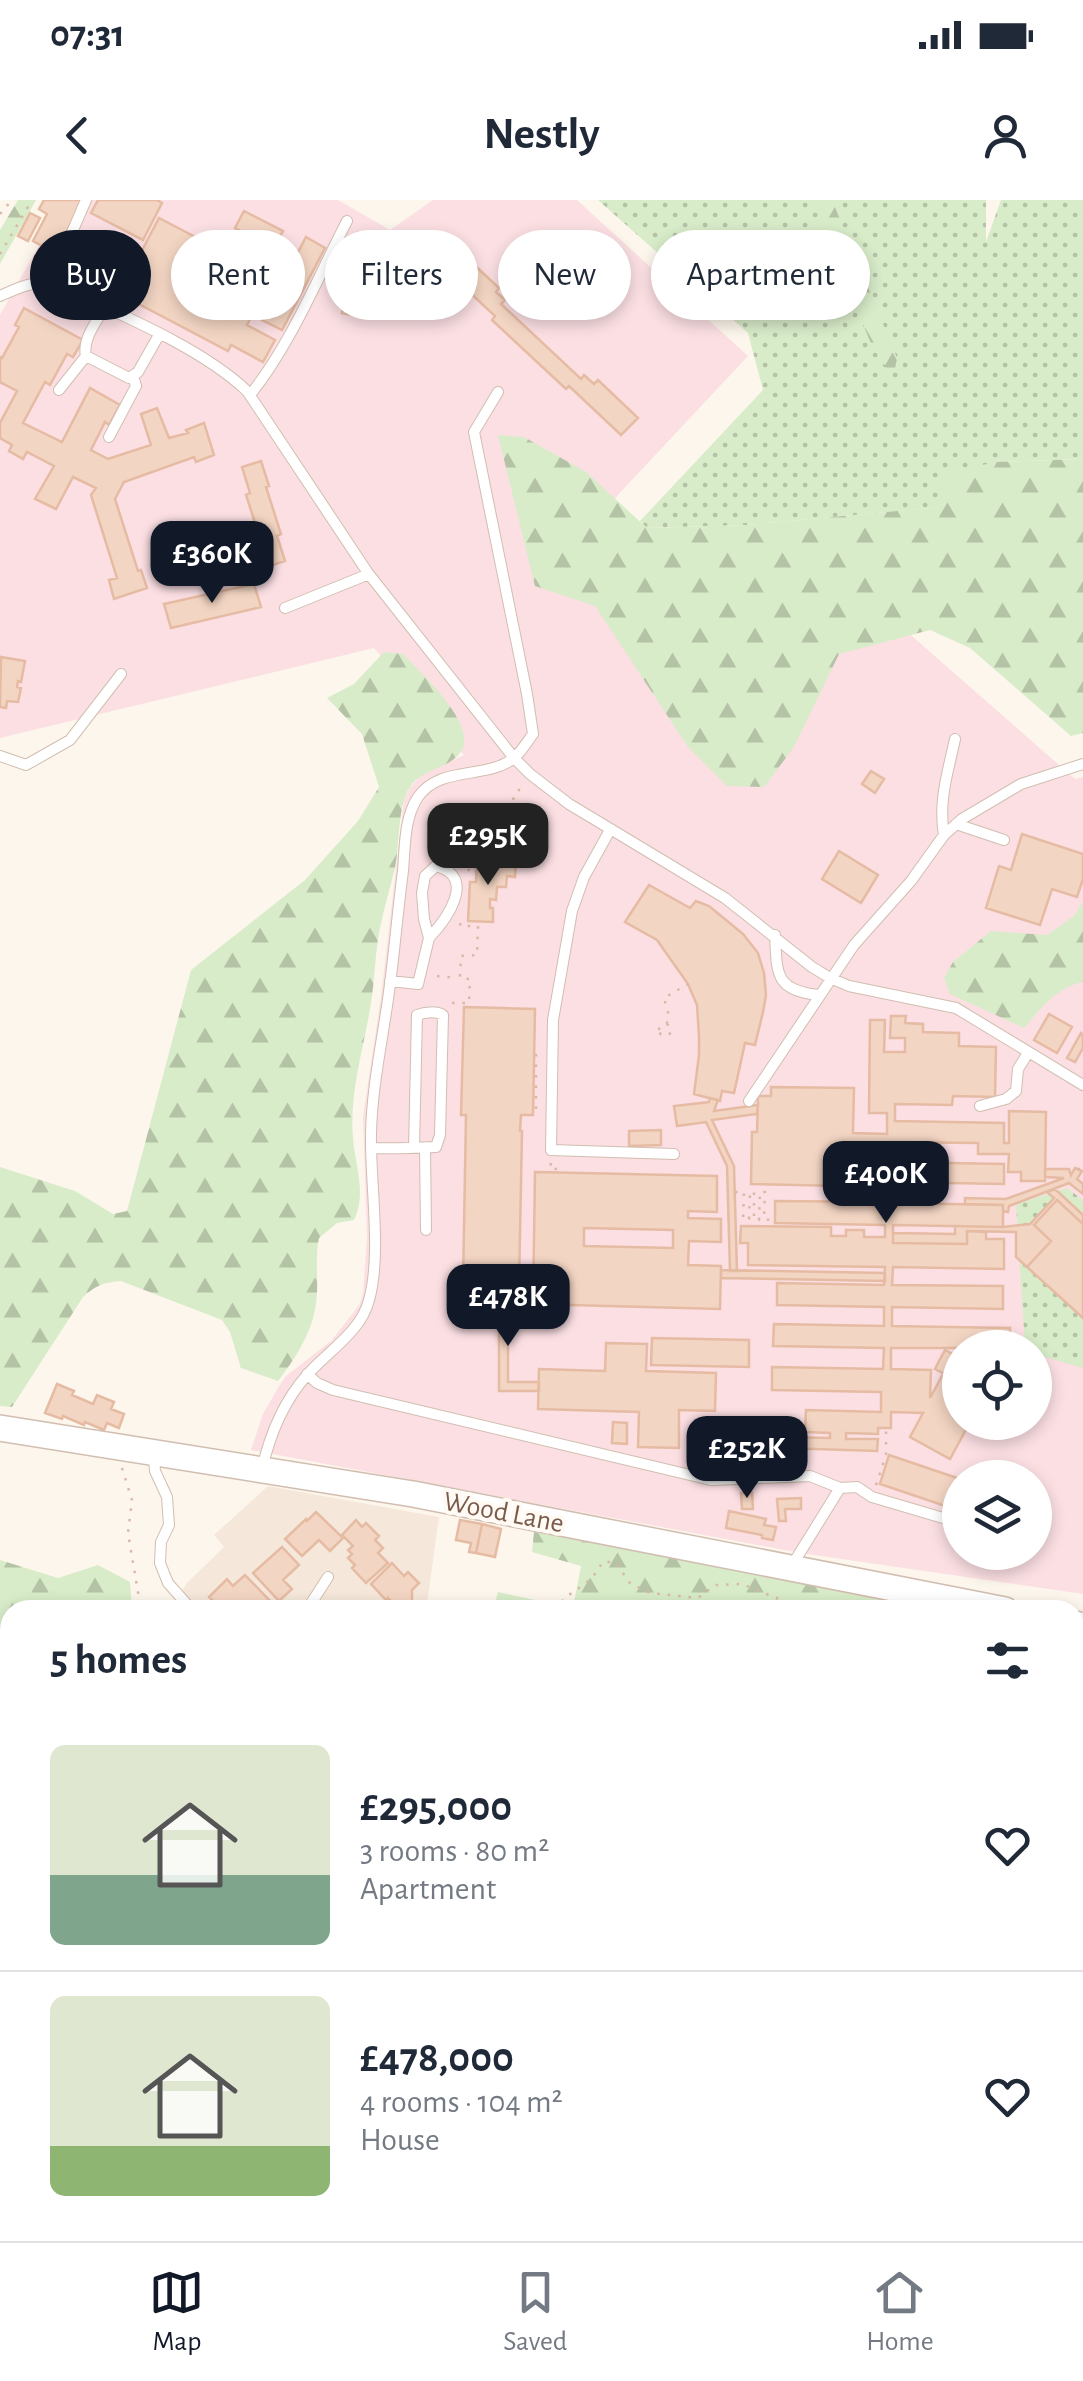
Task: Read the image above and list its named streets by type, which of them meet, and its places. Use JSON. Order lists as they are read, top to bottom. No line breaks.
{"streets":{"street":["Wood Lane"]},"page":{"status":"07:31","header":"Nestly","chip":["Buy","Rent","Filters","New","Apartment"],"price":["£360K","£295K","£400K","£478K","£252K"],"heading":"5 homes","list":[{"name":"£295,000","note":"3 rooms · 80 m² · Apartment"},{"name":"£478,000","note":"4 rooms · 104 m² · House"}],"tabs":["Map","Saved","Home"]}}
